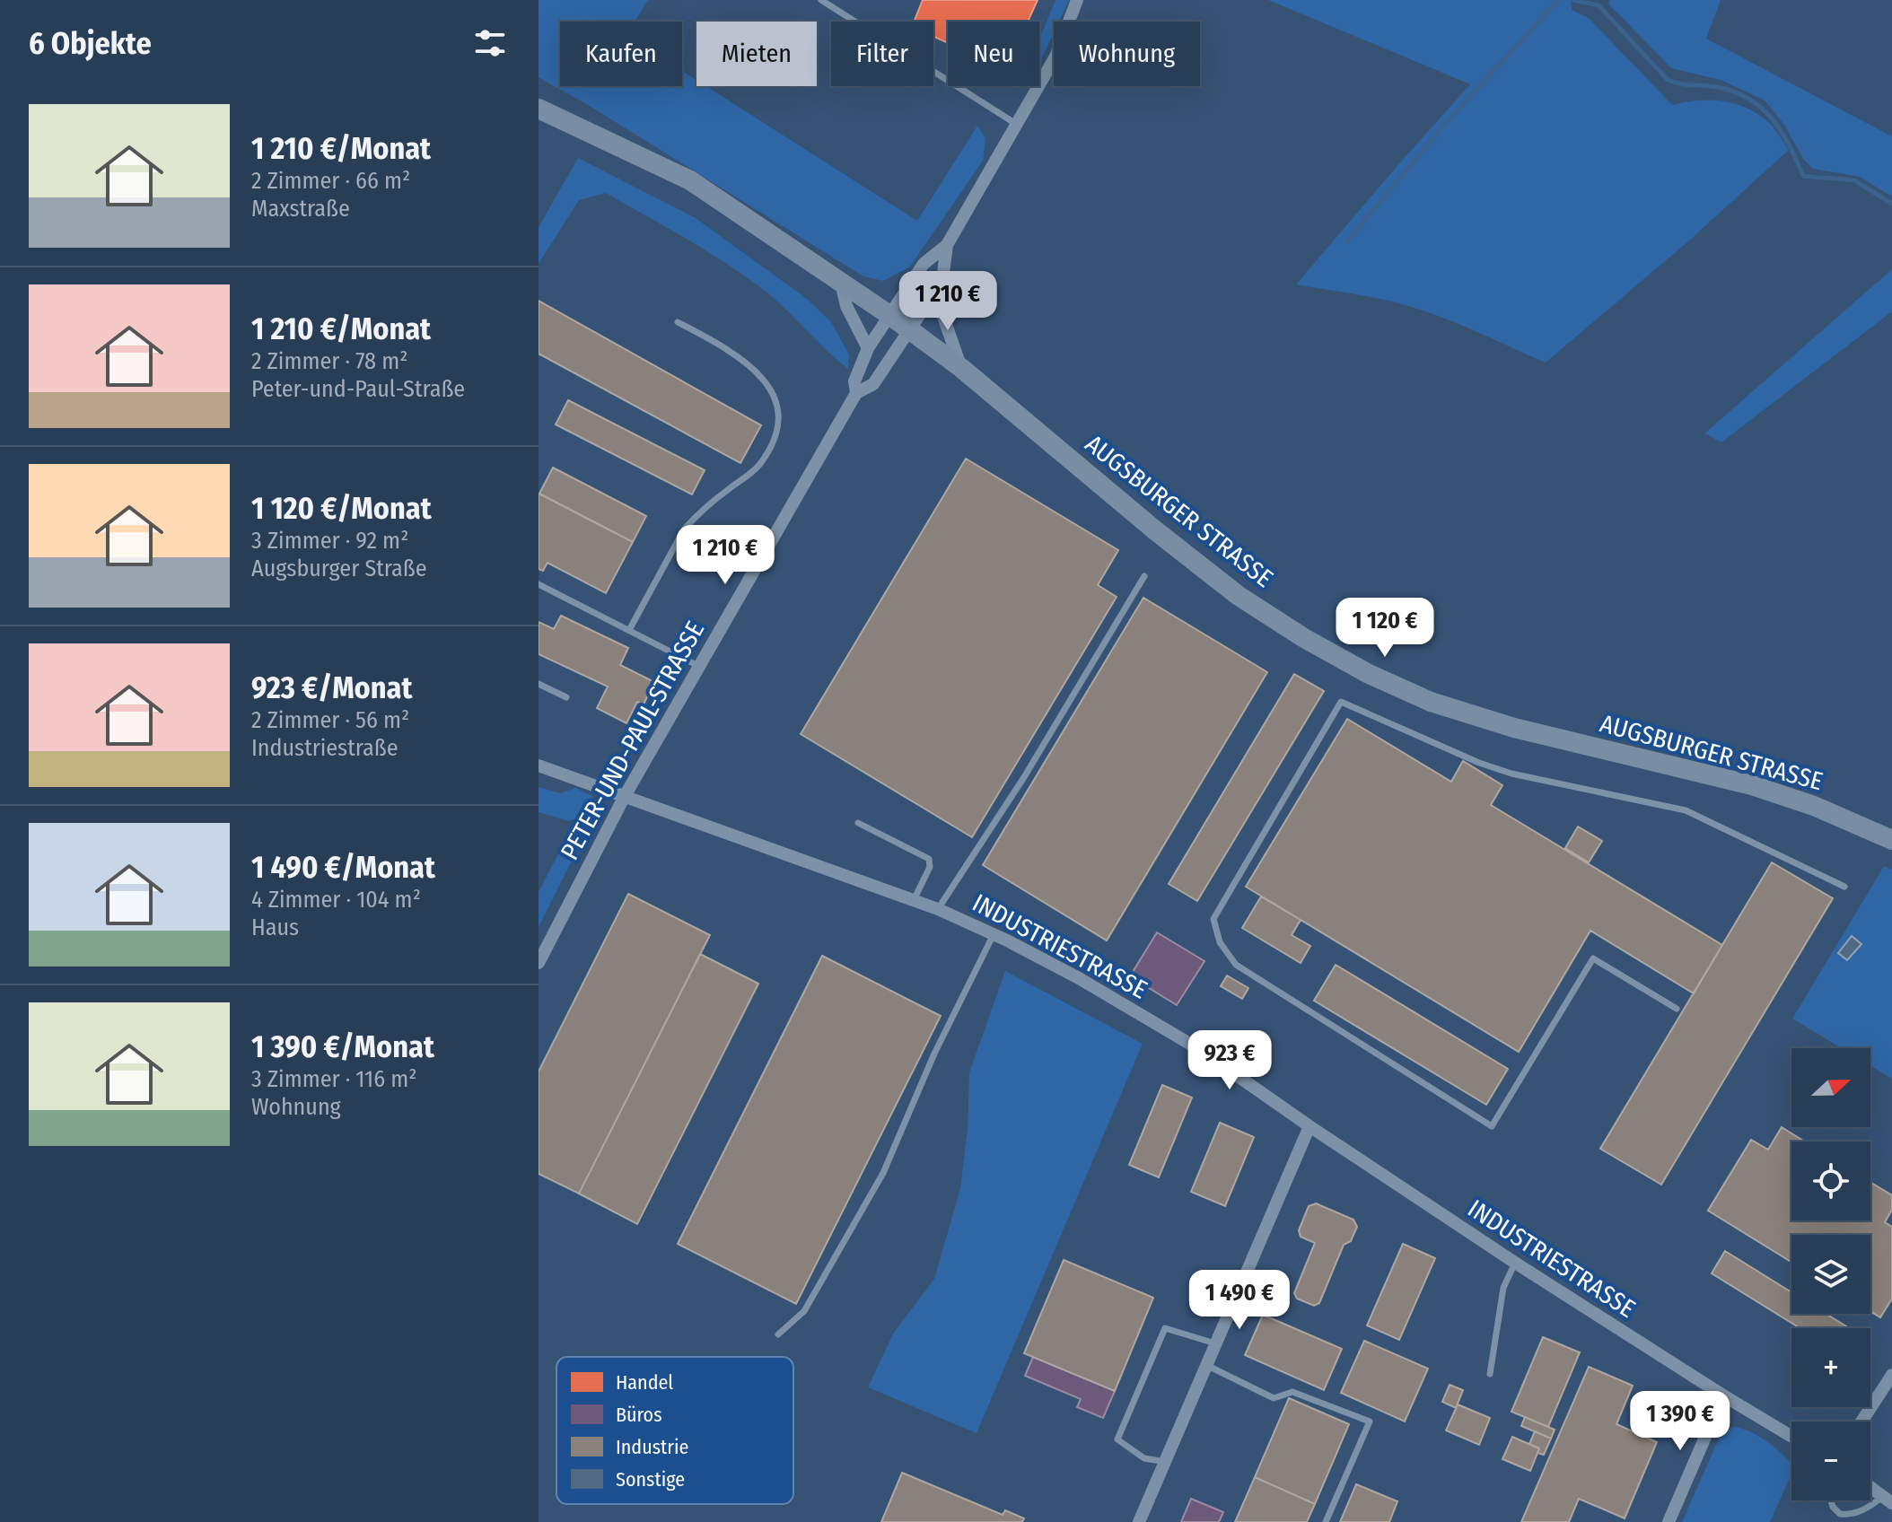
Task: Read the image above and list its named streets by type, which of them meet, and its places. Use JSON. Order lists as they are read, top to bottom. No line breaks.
{"streets":{"main road":["AUGSBURGER STRASSE"],"street":["PETER-UND-PAUL-STRASSE","INDUSTRIESTRASSE"]},"crossings":[["AUGSBURGER STRASSE","PETER-UND-PAUL-STRASSE"],["PETER-UND-PAUL-STRASSE","INDUSTRIESTRASSE"]],"legend":["Handel","Büros","Industrie","Sonstige"],"north":"right","page":{"heading":"6 Objekte","chip":["Kaufen","Mieten","Filter","Neu","Wohnung"],"list":[{"name":"1 210 €/Monat","note":"2 Zimmer · 66 m² · Maxstraße"},{"name":"1 210 €/Monat","note":"2 Zimmer · 78 m² · Peter-und-Paul-Straße"},{"name":"1 120 €/Monat","note":"3 Zimmer · 92 m² · Augsburger Straße"},{"name":"923 €/Monat","note":"2 Zimmer · 56 m² · Industriestraße"},{"name":"1 490 €/Monat","note":"4 Zimmer · 104 m² · Haus"},{"name":"1 390 €/Monat","note":"3 Zimmer · 116 m² · Wohnung"}],"price":["1 210 €","1 210 €","1 120 €","923 €","1 490 €","1 390 €"],"map_buttons":["+","−"]}}
